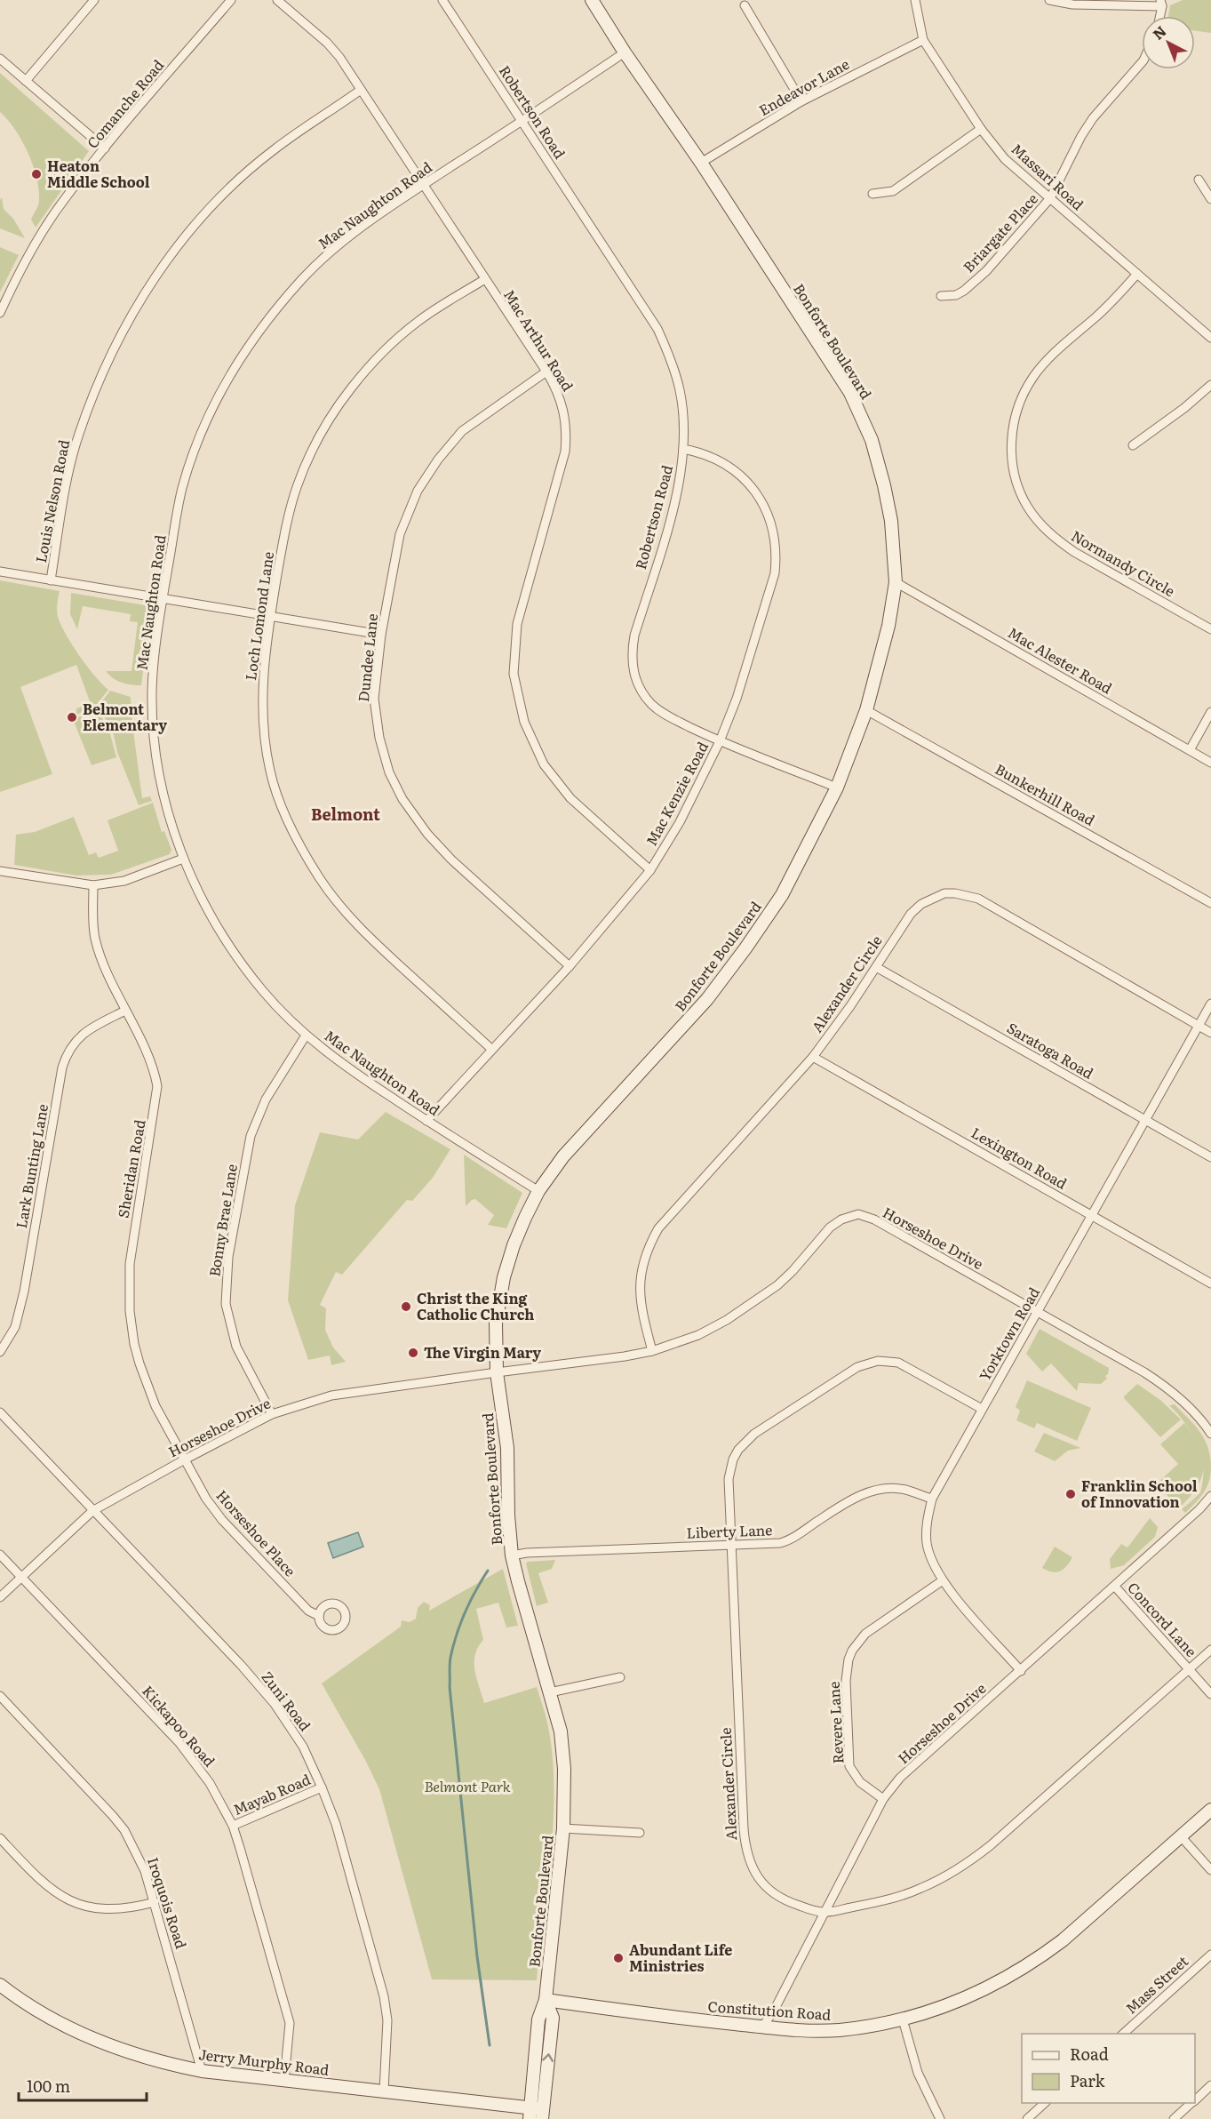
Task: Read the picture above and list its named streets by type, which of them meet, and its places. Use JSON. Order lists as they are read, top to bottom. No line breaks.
{"streets":{"main road":["Bonforte Boulevard","Constitution Road","Jerry Murphy Road"],"street":["Endeavor Lane","Comanche Road","Robertson Road","Massari Road","Mac Naughton Road","Briargate Place","Mac Arthur Road","Louis Nelson Road","Normandy Circle","Loch Lomond Lane","Dundee Lane","Mac Alester Road","Mac Kenzie Road","Bunkerhill Road","Alexander Circle","Saratoga Road","Lexington Road","Lark Bunting Lane","Sheridan Road","Bonny Brae Lane","Horseshoe Drive","Yorktown Road","Liberty Lane","Horseshoe Place","Concord Lane","Zuni Road","Revere Lane","Kickapoo Road","Mayab Road","Iroquois Road","Mass Street"]},"crossings":[["Endeavor Lane","Massari Road"],["Endeavor Lane","Bonforte Boulevard"],["Robertson Road","Mac Naughton Road"],["Robertson Road","Bonforte Boulevard"],["Robertson Road","Mac Kenzie Road"],["Massari Road","Briargate Place"],["Massari Road","Normandy Circle"],["Mac Naughton Road","Mac Arthur Road"],["Mac Naughton Road","Bonforte Boulevard"],["Mac Naughton Road","Mac Kenzie Road"],["Mac Naughton Road","Bonny Brae Lane"],["Mac Arthur Road","Louis Nelson Road"],["Mac Arthur Road","Loch Lomond Lane"],["Mac Arthur Road","Dundee Lane"],["Mac Arthur Road","Mac Kenzie Road"],["Bonforte Boulevard","Mac Alester Road"],["Bonforte Boulevard","Bunkerhill Road"],["Bonforte Boulevard","Horseshoe Drive"],["Bonforte Boulevard","Liberty Lane"],["Bonforte Boulevard","Constitution Road"],["Bonforte Boulevard","Jerry Murphy Road"],["Loch Lomond Lane","Mac Kenzie Road"],["Dundee Lane","Mac Kenzie Road"],["Alexander Circle","Saratoga Road"],["Alexander Circle","Lexington Road"],["Alexander Circle","Horseshoe Drive"],["Alexander Circle","Yorktown Road"],["Alexander Circle","Liberty Lane"],["Alexander Circle","Concord Lane"],["Saratoga Road","Yorktown Road"],["Lexington Road","Yorktown Road"],["Lark Bunting Lane","Sheridan Road"],["Sheridan Road","Horseshoe Drive"],["Sheridan Road","Horseshoe Place"],["Bonny Brae Lane","Horseshoe Drive"],["Horseshoe Drive","Yorktown Road"],["Horseshoe Drive","Horseshoe Place"],["Horseshoe Drive","Concord Lane"],["Horseshoe Drive","Zuni Road"],["Horseshoe Drive","Revere Lane"],["Horseshoe Drive","Kickapoo Road"],["Horseshoe Drive","Constitution Road"],["Yorktown Road","Liberty Lane"],["Yorktown Road","Revere Lane"],["Zuni Road","Mayab Road"],["Zuni Road","Jerry Murphy Road"],["Kickapoo Road","Mayab Road"],["Kickapoo Road","Jerry Murphy Road"],["Iroquois Road","Jerry Murphy Road"]],"districts":["Belmont"],"parks":["Belmont Park"],"places":["Heaton Middle School","Belmont Elementary","Christ the King Catholic Church","The Virgin Mary","Franklin School of Innovation","Abundant Life Ministries"],"legend":["Road","Park"],"scale_bar":"100 m","north":"top left"}
